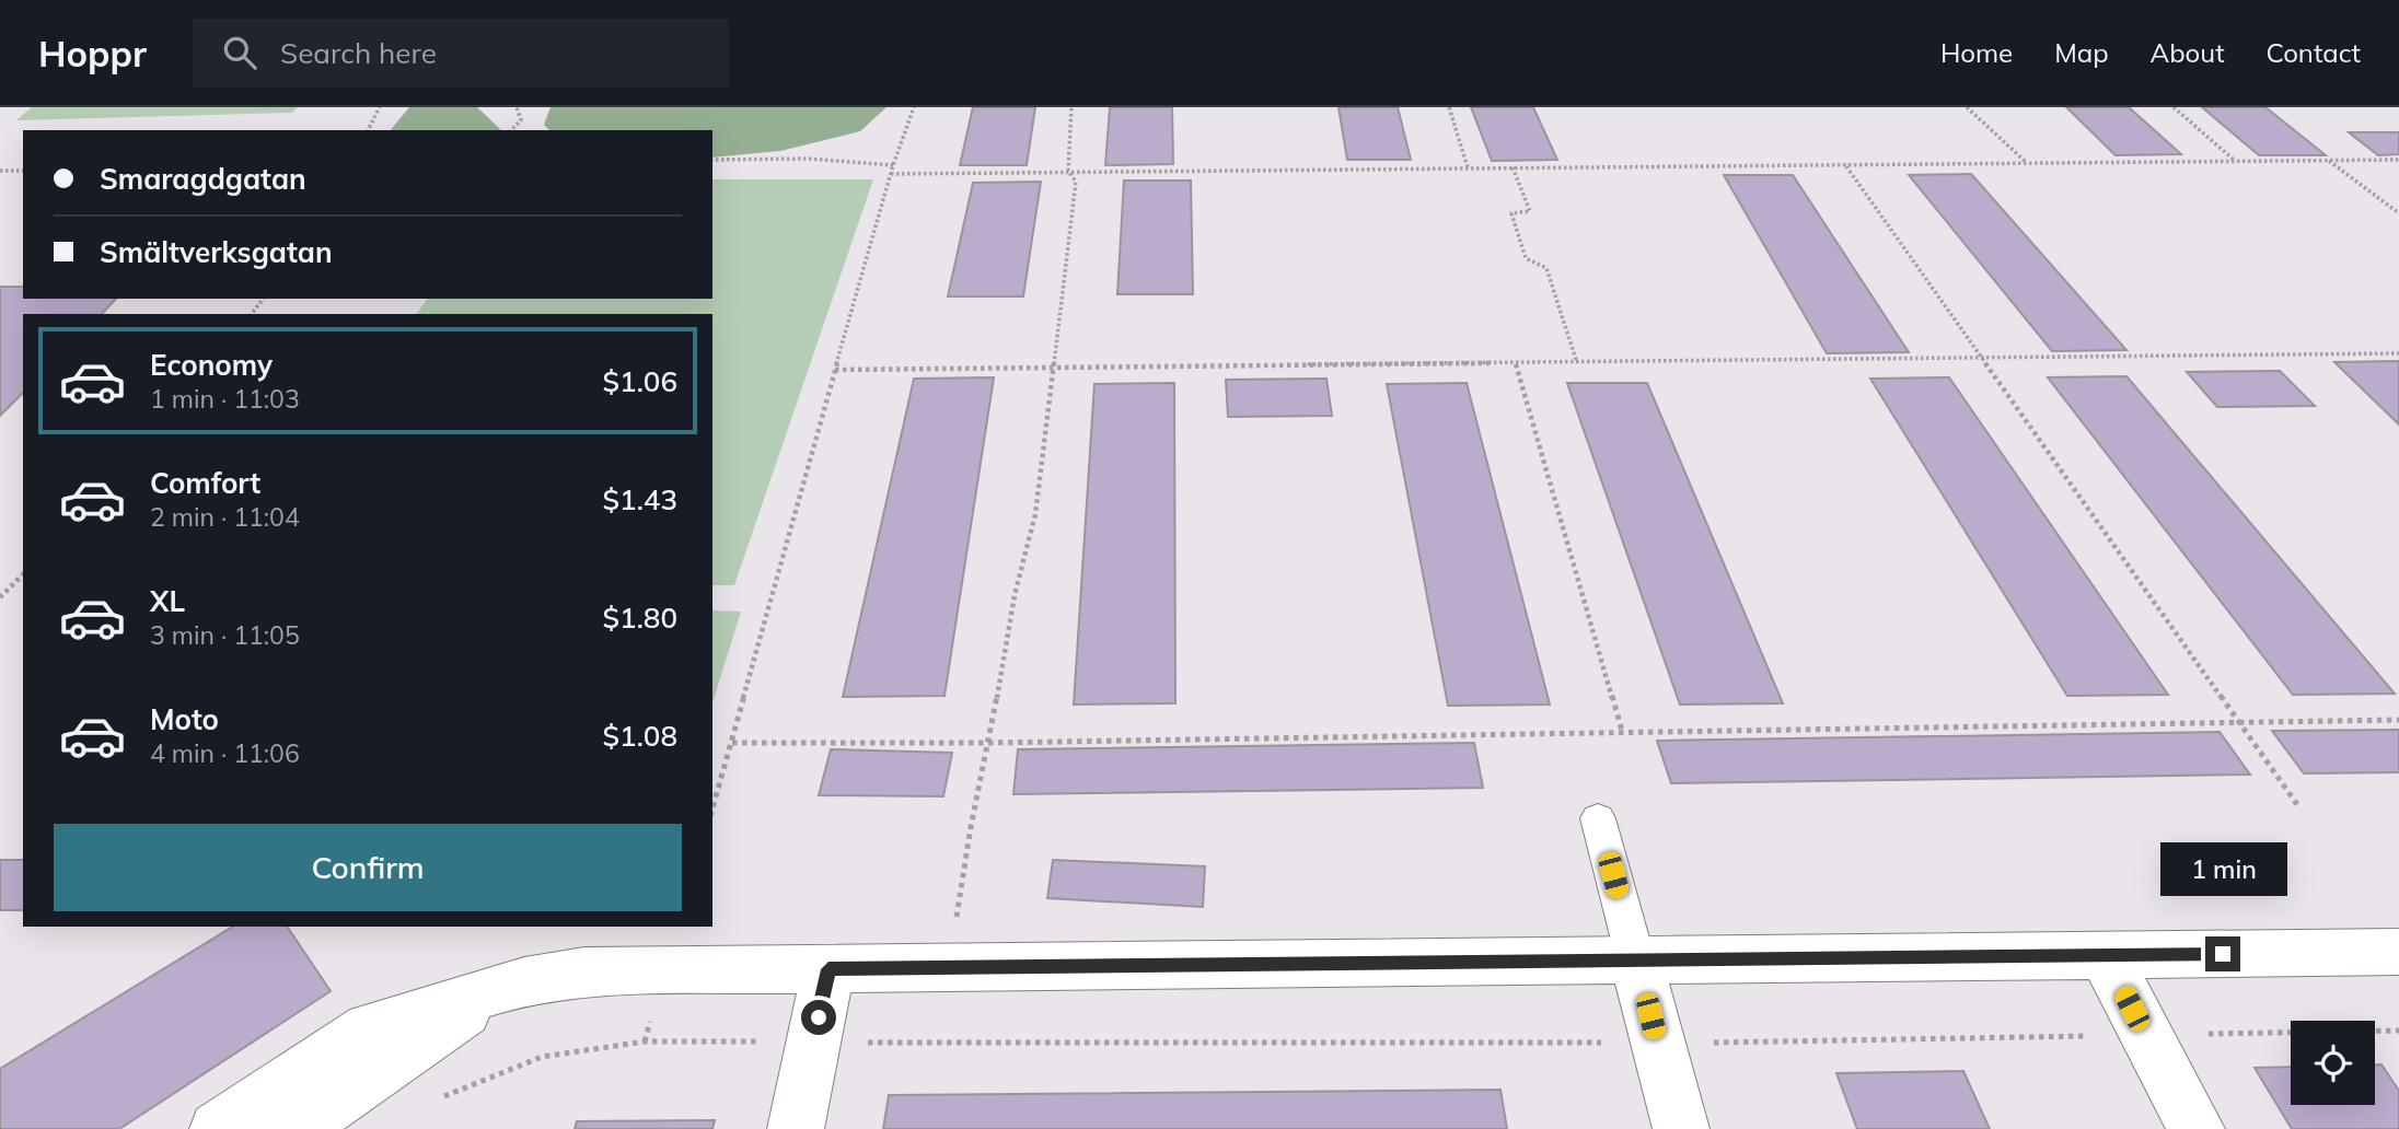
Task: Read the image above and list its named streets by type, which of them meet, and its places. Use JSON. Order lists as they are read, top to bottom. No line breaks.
{"page":{"header":"Hoppr","search":"Search here","nav":["Home","Map","About","Contact"],"banner":["Smaragdgatan","Smältverksgatan"],"list":[{"name":"Economy","note":"1 min · 11:03","value":"$1.06"},{"name":"Comfort","note":"2 min · 11:04","value":"$1.43"},{"name":"XL","note":"3 min · 11:05","value":"$1.80"},{"name":"Moto","note":"4 min · 11:06","value":"$1.08"}],"buttons":"Confirm","bubble":"1 min"}}
